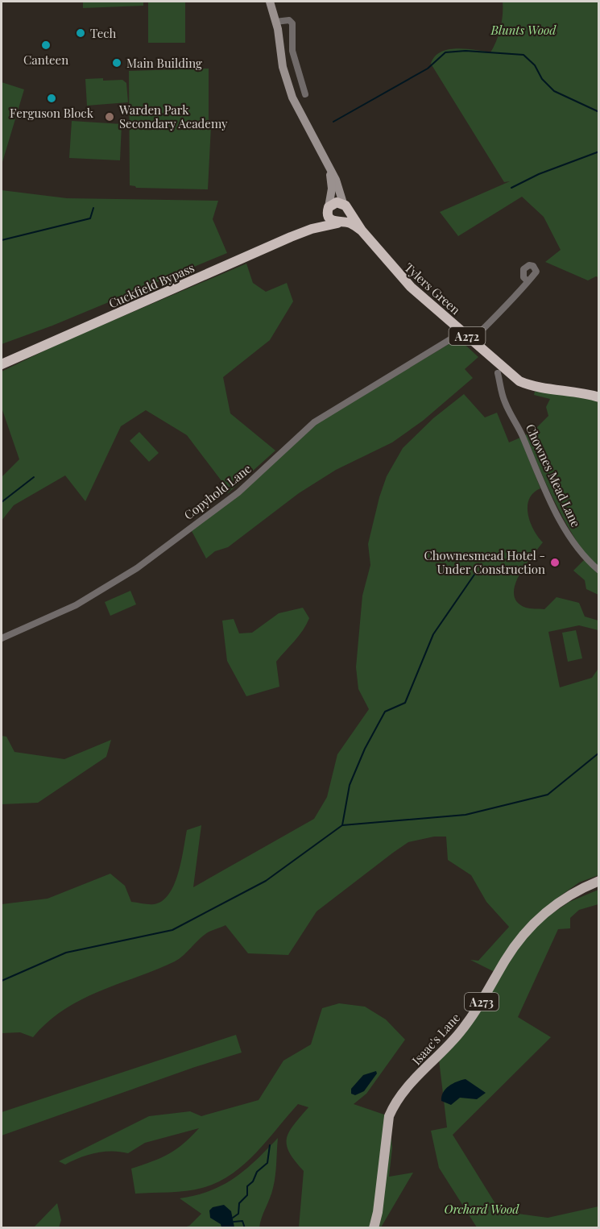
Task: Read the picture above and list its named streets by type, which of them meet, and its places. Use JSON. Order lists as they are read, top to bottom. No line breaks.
{"streets":{"highway":["Cuckfield Bypass","Tylers Green","A272"],"main road":["A273","Isaac's Lane"],"street":["Chownes Mead Lane","Copyhold Lane"]},"crossings":[["Cuckfield Bypass","Tylers Green"],["Tylers Green","Copyhold Lane"]],"parks":["Blunts Wood","Orchard Wood"],"places":["Tech","Canteen","Main Building","Ferguson Block","Warden Park Secondary Academy","Chownesmead Hotel - Under Construction"]}
